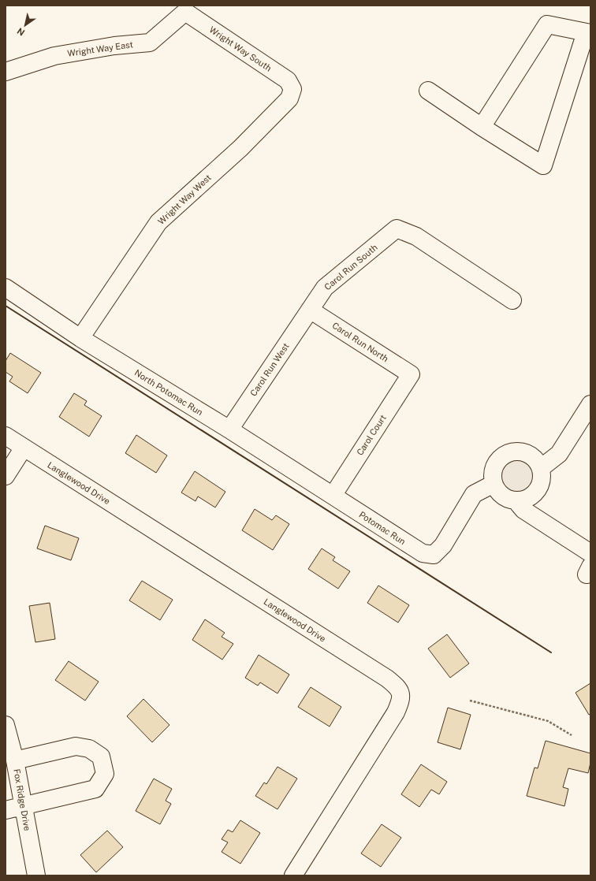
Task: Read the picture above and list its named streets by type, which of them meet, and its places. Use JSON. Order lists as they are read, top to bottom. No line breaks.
{"streets":{"street":["Wright Way East","Wright Way South","Wright Way West","Carol Run South","Carol Run North","Carol Run West","North Potomac Run","Carol Court","Langlewood Drive","Potomac Run","Fox Ridge Drive"]},"crossings":[["Wright Way East","Wright Way South"],["Wright Way South","Wright Way West"],["Wright Way West","North Potomac Run"],["Carol Run South","Carol Run North"],["Carol Run South","Carol Run West"],["Carol Run North","Carol Run West"],["Carol Run North","Carol Court"],["Carol Run West","North Potomac Run"],["North Potomac Run","Carol Court"],["North Potomac Run","Potomac Run"],["Carol Court","Potomac Run"]],"north":"bottom left"}
